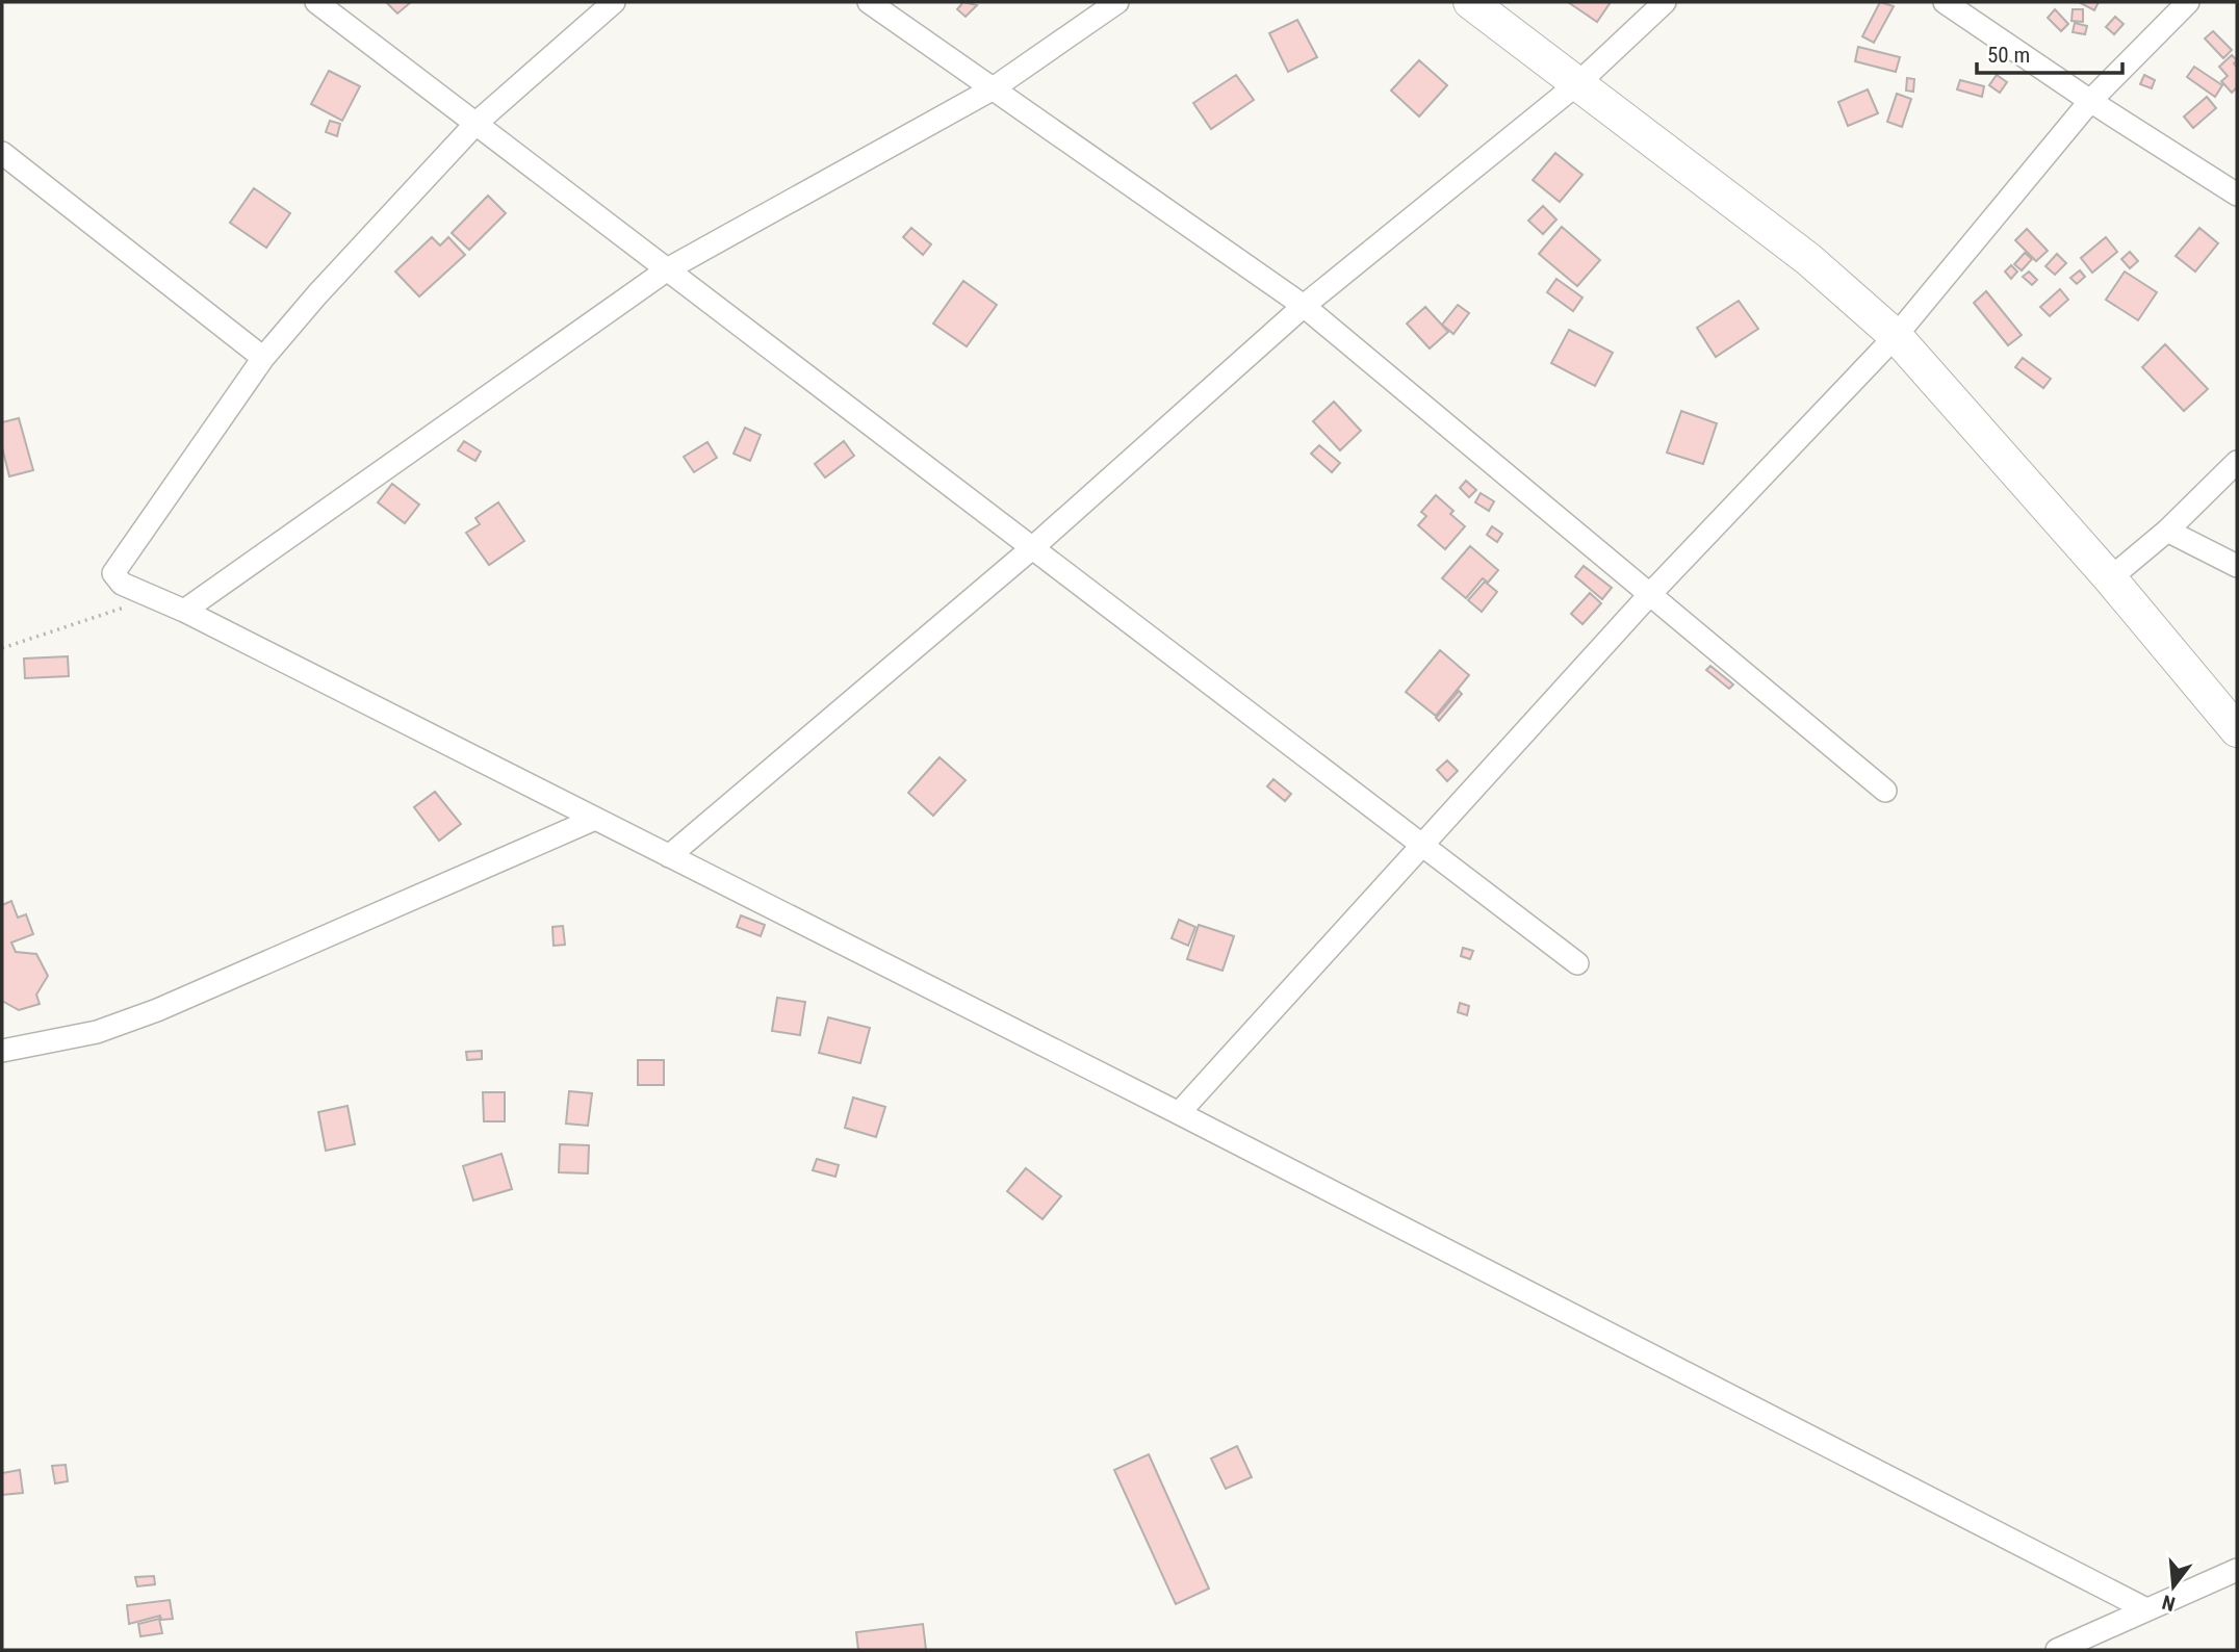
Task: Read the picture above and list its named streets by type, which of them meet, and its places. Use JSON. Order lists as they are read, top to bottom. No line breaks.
{"scale_bar":"50 m","north":"bottom"}
